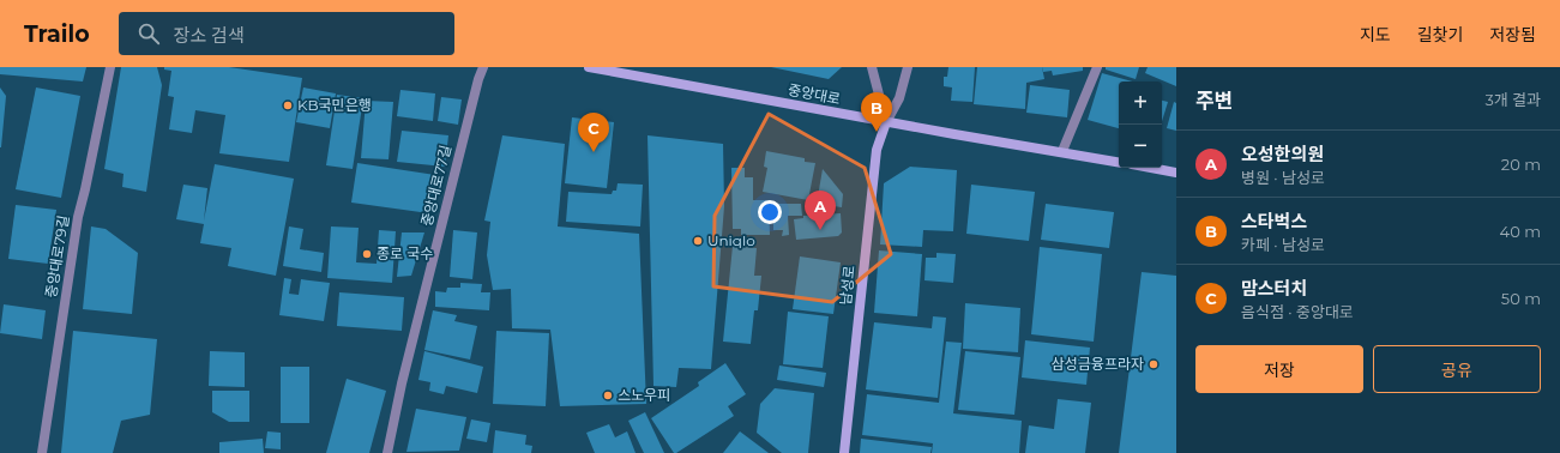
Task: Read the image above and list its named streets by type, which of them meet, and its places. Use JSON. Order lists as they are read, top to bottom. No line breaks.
{"streets":{"main road":["중앙대로","남성로"],"street":["중앙대로77길","중앙대로79길"]},"crossings":[["중앙대로","남성로"]],"places":["KB국민은행","Uniqlo","종로 국수","삼성금융프라자","스노우피"],"page":{"header":"Trailo","search":"장소 검색","nav":["지도","길찾기","저장됨"],"heading":["주변","3개 결과"],"map_buttons":["+","−"],"pins":["B","C","A"],"list":[{"mark":"A","name":"오성한의원","note":"병원 · 남성로","value":"20 m"},{"mark":"B","name":"스타벅스","note":"카페 · 남성로","value":"40 m"},{"mark":"C","name":"맘스터치","note":"음식점 · 중앙대로","value":"50 m"}],"buttons":["저장","공유"]}}
